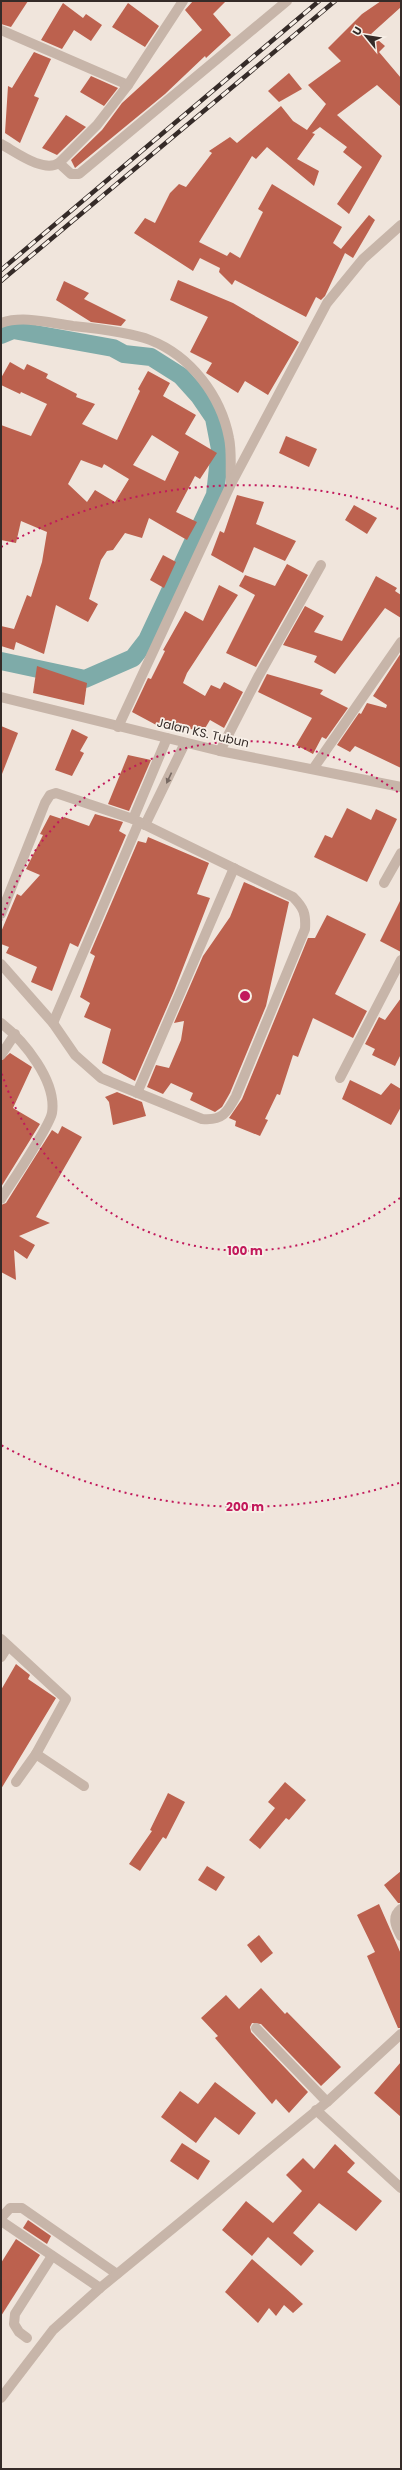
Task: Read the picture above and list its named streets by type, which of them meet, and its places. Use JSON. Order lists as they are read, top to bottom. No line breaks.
{"streets":{"street":["Jalan KS. Tubun"]},"north":"top left","rings":["100 m","200 m"]}
